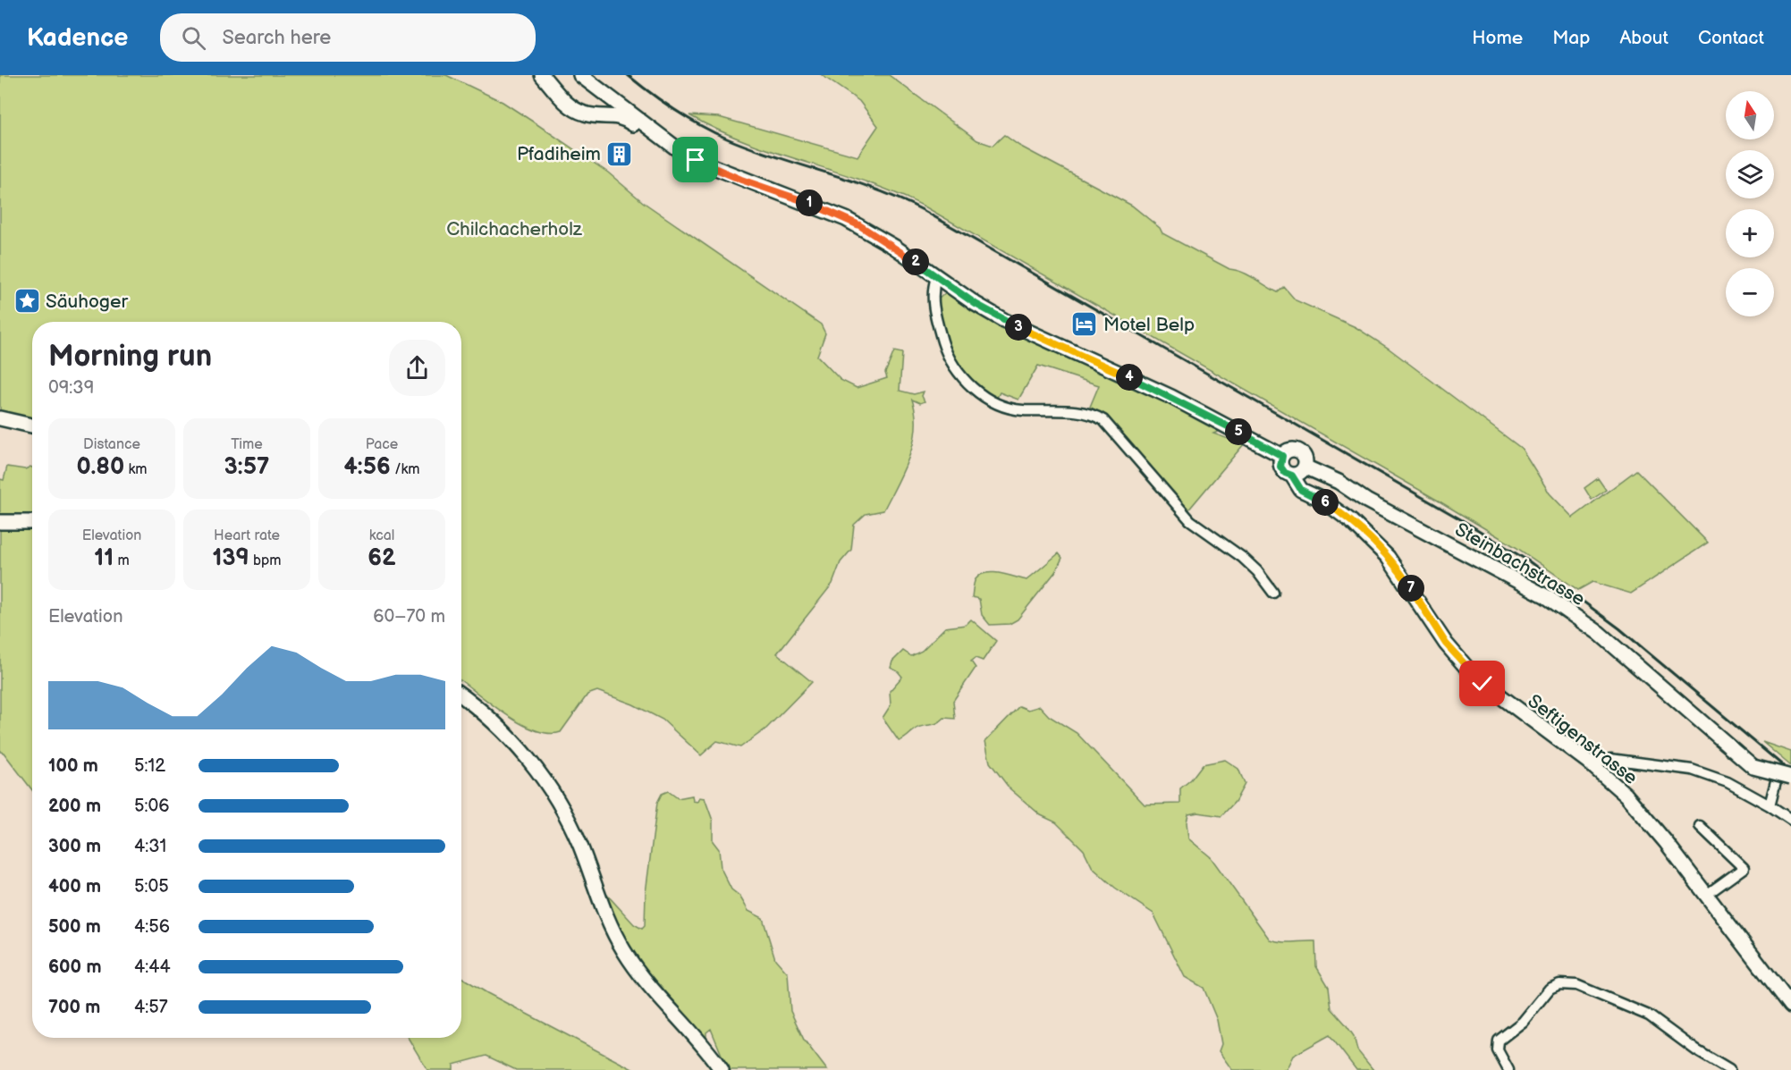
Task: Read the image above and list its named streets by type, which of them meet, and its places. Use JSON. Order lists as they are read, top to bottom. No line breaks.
{"streets":{"main road":["Steinbachstrasse","Seftigenstrasse"]},"crossings":[["Steinbachstrasse","Seftigenstrasse"]],"parks":["Chilchacherholz"],"places":{"building":["Pfadiheim"],"place":["Säuhoger"],"hotel":["Motel Belp"]},"north":"top","page":{"header":"Kadence","search":"Search here","nav":["Home","Map","About","Contact"],"map_buttons":["+","−"],"pins":["1","2","3","4","5","6","7"],"heading":["Morning run","09:39"],"stats":[["Distance","0.80 km"],["Time","3:57"],["Pace","4:56 /km"],["Elevation","11 m"],["Heart rate","139 bpm"],["kcal","62"]],"chart":["Elevation","60–70 m"],"list":[{"name":"100 m","note":"5:12"},{"name":"200 m","note":"5:06"},{"name":"300 m","note":"4:31"},{"name":"400 m","note":"5:05"},{"name":"500 m","note":"4:56"},{"name":"600 m","note":"4:44"},{"name":"700 m","note":"4:57"}]}}
